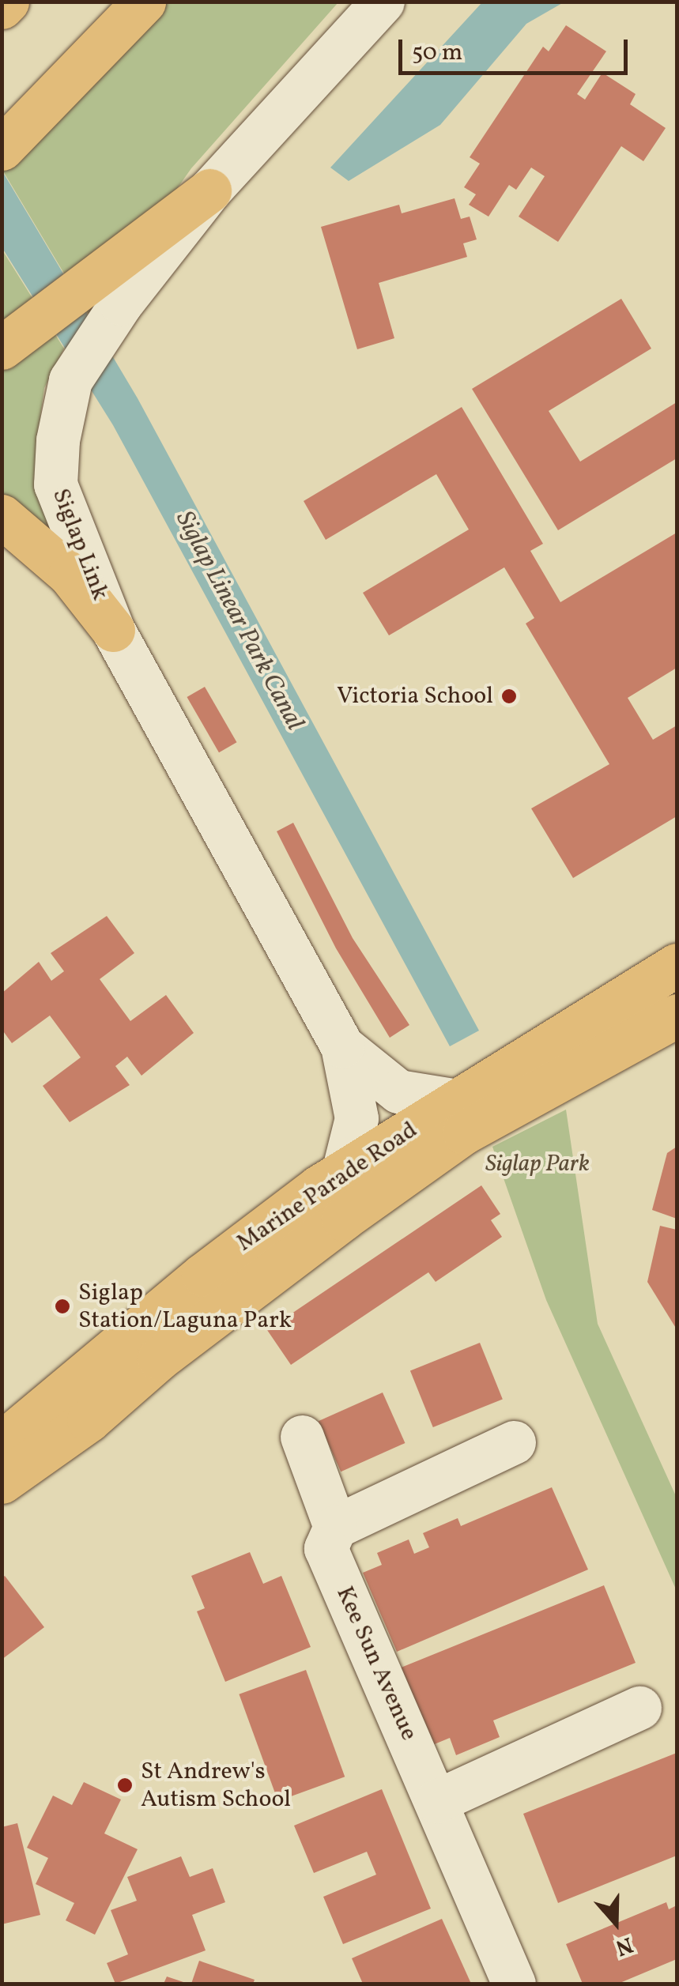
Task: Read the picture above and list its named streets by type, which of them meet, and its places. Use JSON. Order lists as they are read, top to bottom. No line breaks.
{"streets":{"main road":["Marine Parade Road"],"street":["Siglap Link","Kee Sun Avenue"]},"crossings":[["Siglap Link","Marine Parade Road"]],"water":["Siglap Linear Park Canal"],"parks":["Siglap Park"],"places":["Victoria School","Siglap Station/Laguna Park","St Andrew's Autism School"],"scale_bar":"50 m","north":"bottom"}
